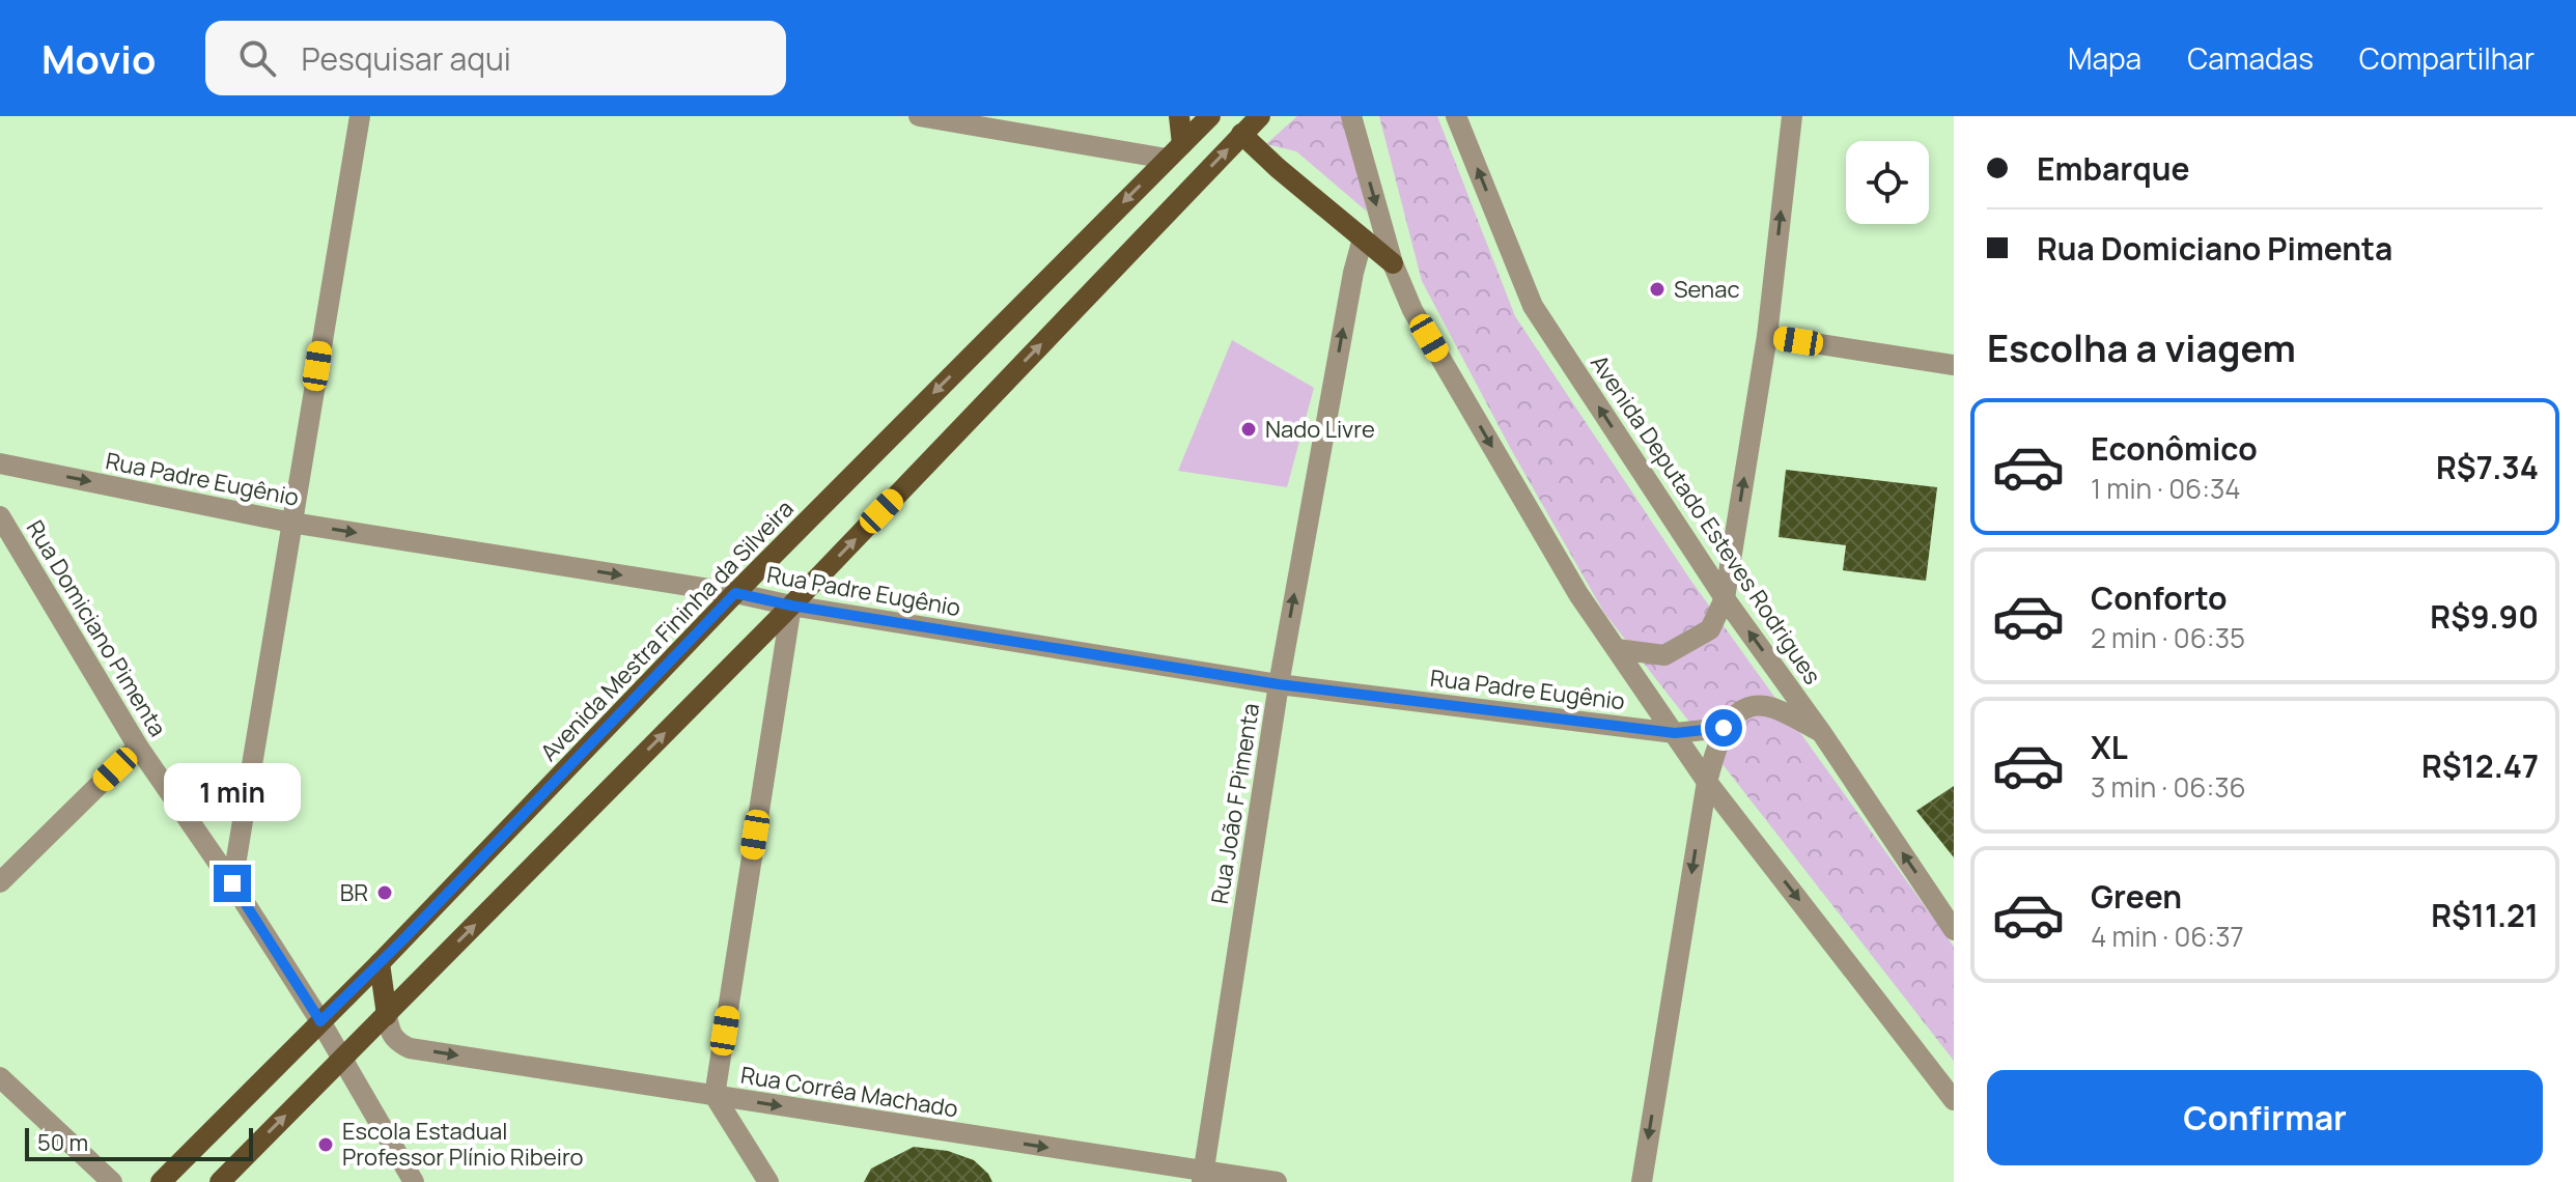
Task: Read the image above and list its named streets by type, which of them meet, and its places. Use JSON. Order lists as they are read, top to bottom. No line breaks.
{"streets":{"main road":["Avenida Mestra Fininha da Silveira"],"street":["Rua Padre Eugênio","Avenida Deputado Esteves Rodrigues","Rua Domiciano Pimenta","Rua João F Pimenta","Rua Corrêa Machado"]},"crossings":[["Rua Padre Eugênio","Avenida Mestra Fininha da Silveira"],["Rua Padre Eugênio","Rua João F Pimenta"],["Rua Domiciano Pimenta","Avenida Mestra Fininha da Silveira"],["Rua João F Pimenta","Rua Corrêa Machado"]],"one_way":["Rua Padre Eugênio","Rua João F Pimenta","Rua Corrêa Machado"],"places":["Senac","Nado Livre","BR","Escola Estadual Professor Plínio Ribeiro"],"scale_bar":"50 m","page":{"header":"Movio","search":"Pesquisar aqui","nav":["Mapa","Camadas","Compartilhar"],"banner":["Embarque","Rua Domiciano Pimenta"],"heading":"Escolha a viagem","list":[{"name":"Econômico","note":"1 min · 06:34","value":"R$7.34"},{"name":"Conforto","note":"2 min · 06:35","value":"R$9.90"},{"name":"XL","note":"3 min · 06:36","value":"R$12.47"},{"name":"Green","note":"4 min · 06:37","value":"R$11.21"}],"bubble":"1 min","buttons":"Confirmar","scale":"50 m"}}
